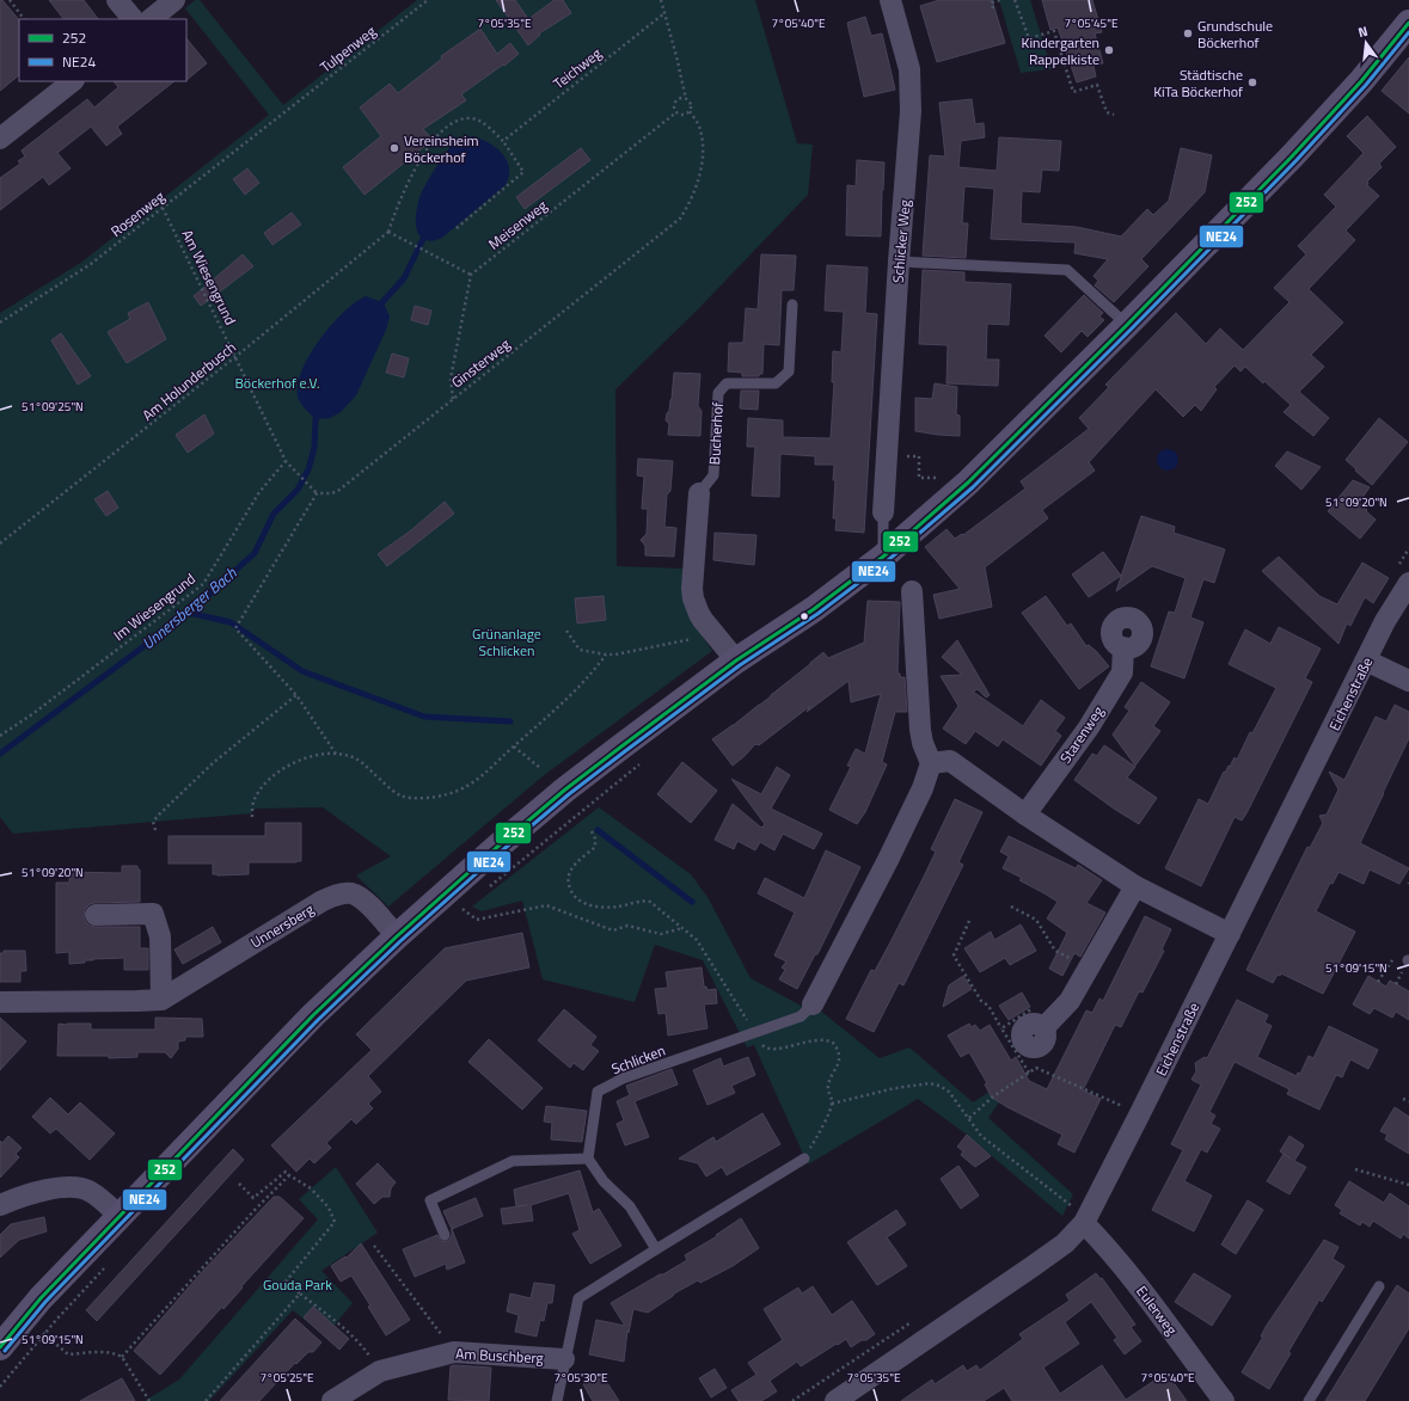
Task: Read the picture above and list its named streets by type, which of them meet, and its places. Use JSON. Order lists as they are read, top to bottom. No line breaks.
{"streets":{"street":["Schlicker Weg","Bucherhof","Eichenstraße","Starenweg","Unnersberg","Eulerweg","Am Buschberg"],"lane":["Schlicken"],"path":["Tulpenweg","Teichweg","Rosenweg","Meisenweg","Am Wiesengrund","Ginsterweg","Am Holunderbusch","Im Wiesengrund"]},"crossings":[["Tulpenweg","Rosenweg"],["Rosenweg","Am Wiesengrund"],["Meisenweg","Ginsterweg"],["Am Wiesengrund","Ginsterweg"],["Am Wiesengrund","Am Holunderbusch"],["Am Wiesengrund","Im Wiesengrund"],["Eichenstraße","Eulerweg"]],"water":["Unnersberger Bach"],"parks":["Böckerhof e.V.","Grünanlage Schlicken","Gouda Park"],"places":["Grundschule Böckerhof","Kindergarten Rappelkiste","Städtische KiTa Böckerhof","Vereinsheim Böckerhof"],"lines":["transit line 252","transit line NE24"],"legend":["252","NE24"],"north":"top","coordinates":["7°05'35\"E","7°05'40\"E","7°05'45\"E","51°09'25\"N","51°09'20\"N","51°09'15\"N","7°05'25\"E","7°05'30\"E"]}
